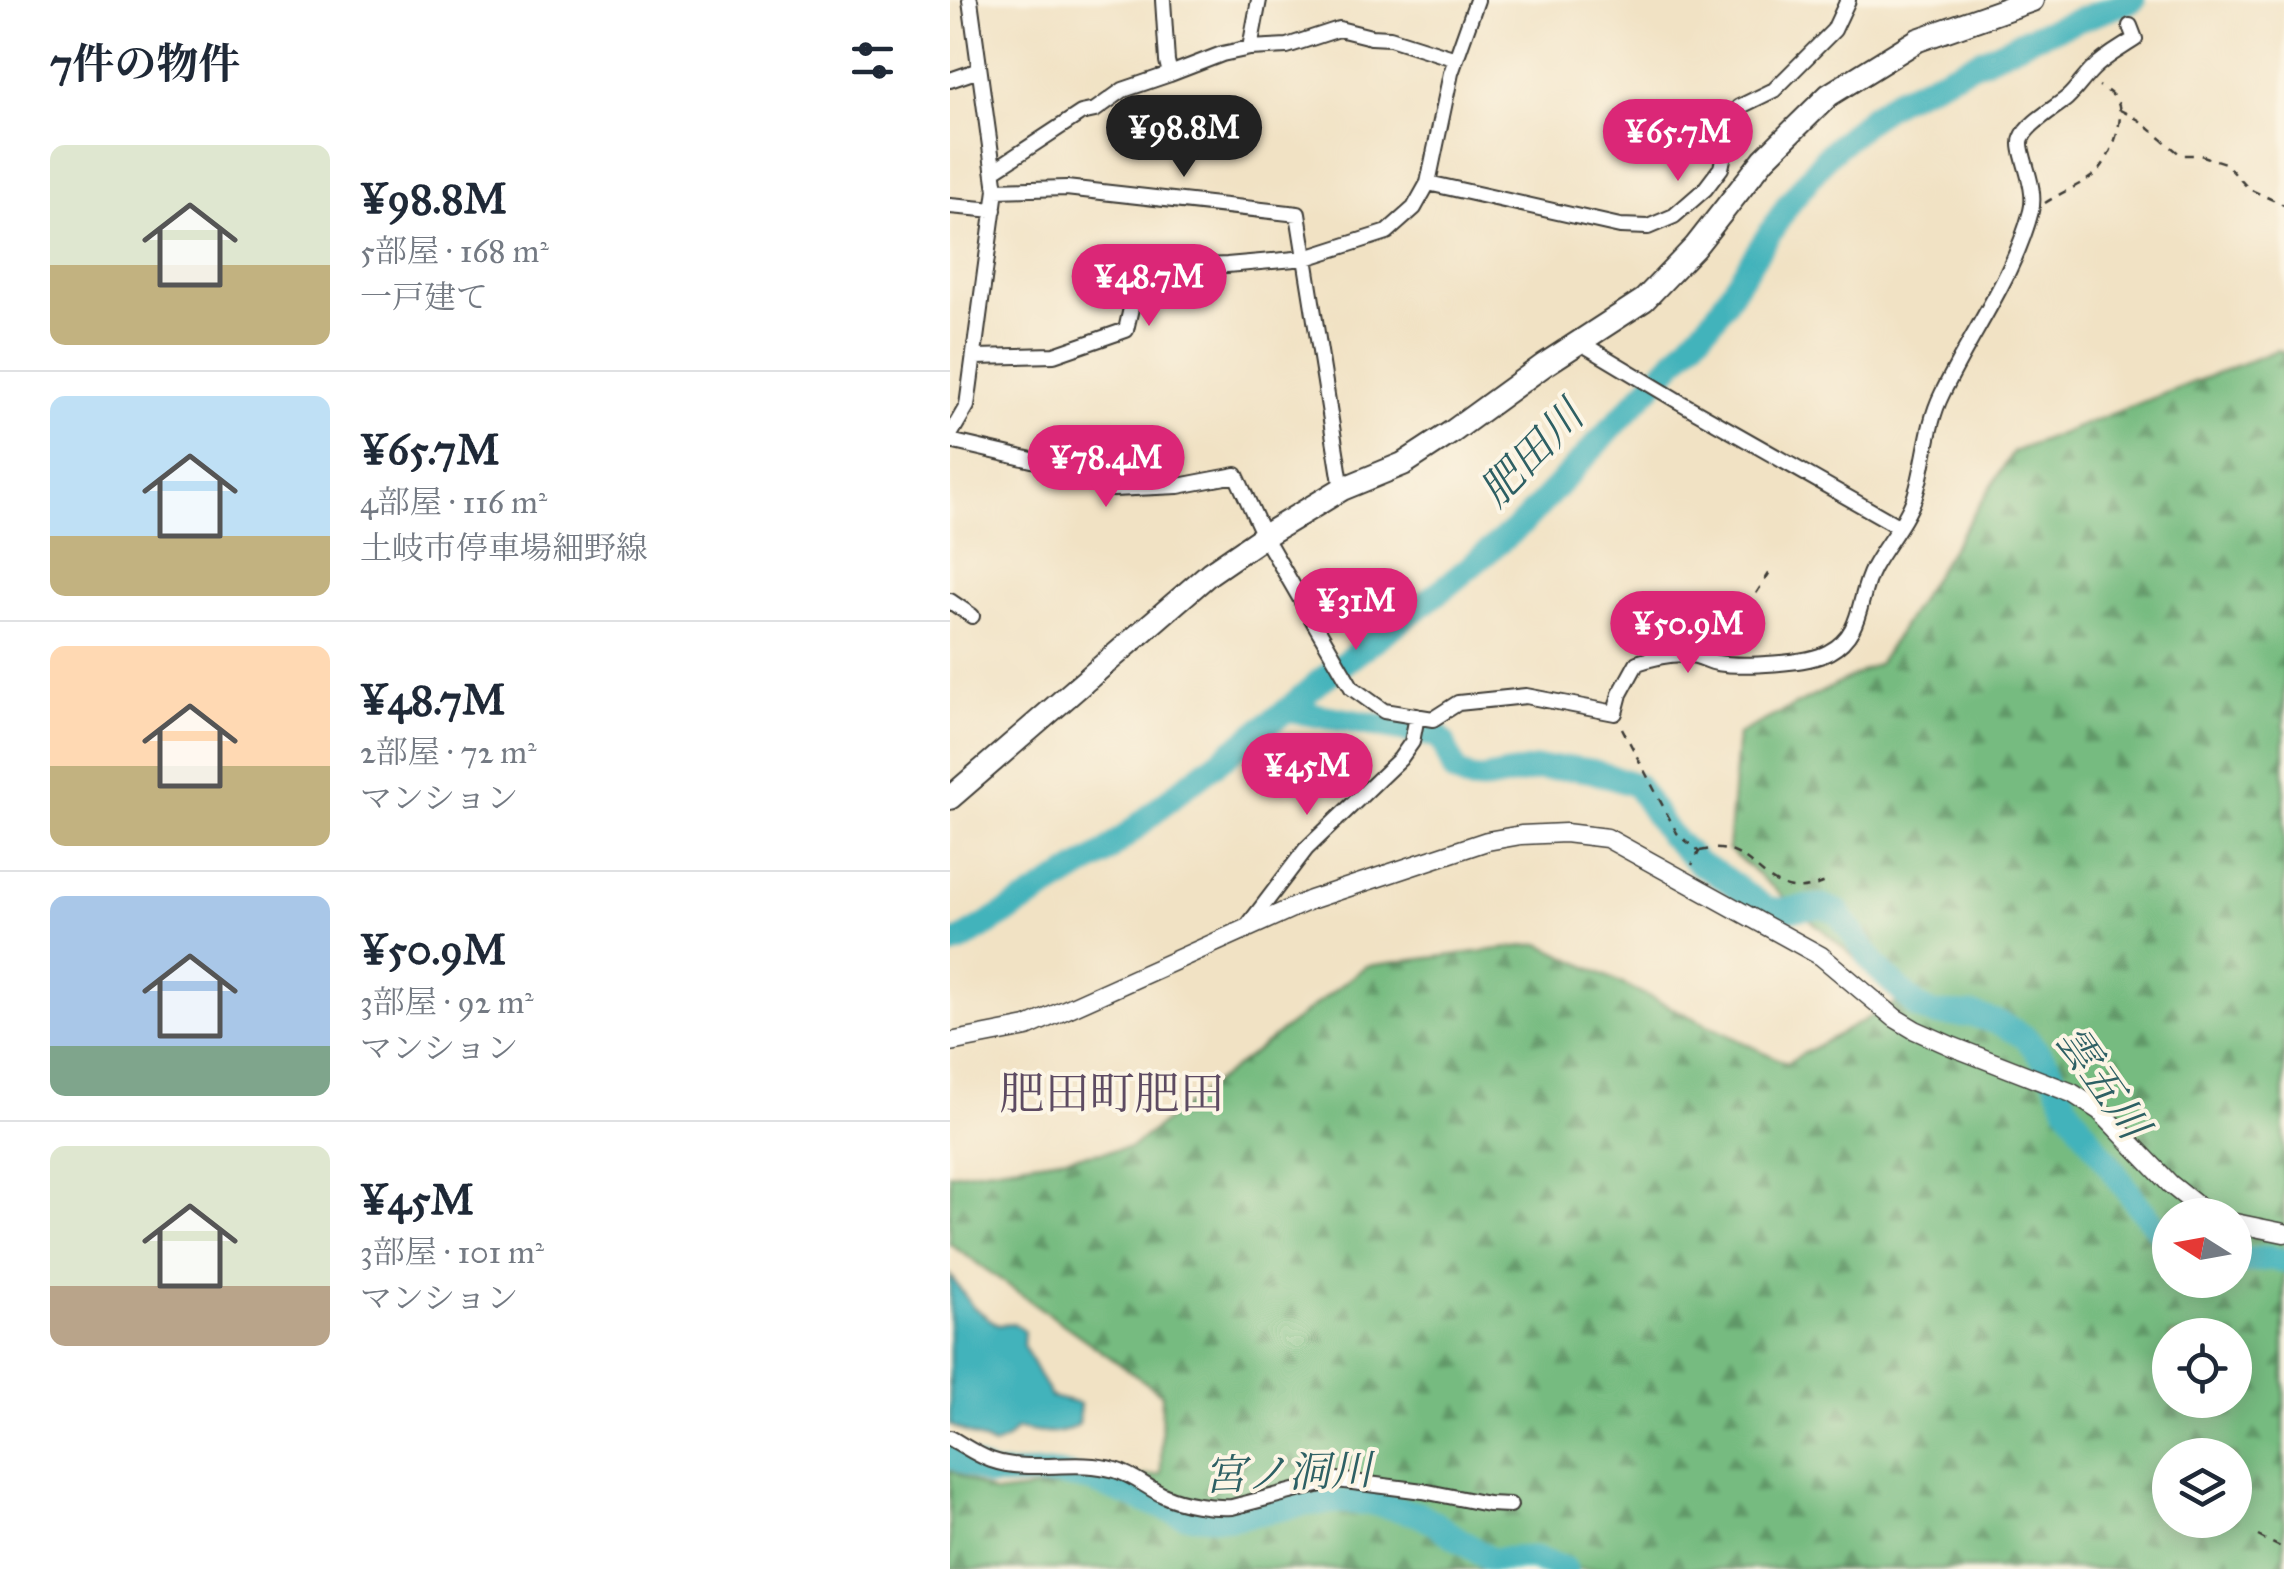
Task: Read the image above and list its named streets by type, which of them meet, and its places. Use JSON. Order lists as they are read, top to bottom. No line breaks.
{"districts":["肥田町肥田"],"water":["肥田川","雲五川","宮ノ洞川"],"north":"left","page":{"heading":"7件の物件","price":["¥98.8M","¥65.7M","¥48.7M","¥78.4M","¥31M","¥50.9M","¥45M"],"list":[{"name":"¥98.8M","note":"5部屋 · 168 m² · 一戸建て"},{"name":"¥65.7M","note":"4部屋 · 116 m² · 土岐市停車場細野線"},{"name":"¥48.7M","note":"2部屋 · 72 m² · マンション"},{"name":"¥50.9M","note":"3部屋 · 92 m² · マンション"},{"name":"¥45M","note":"3部屋 · 101 m² · マンション"}]}}
